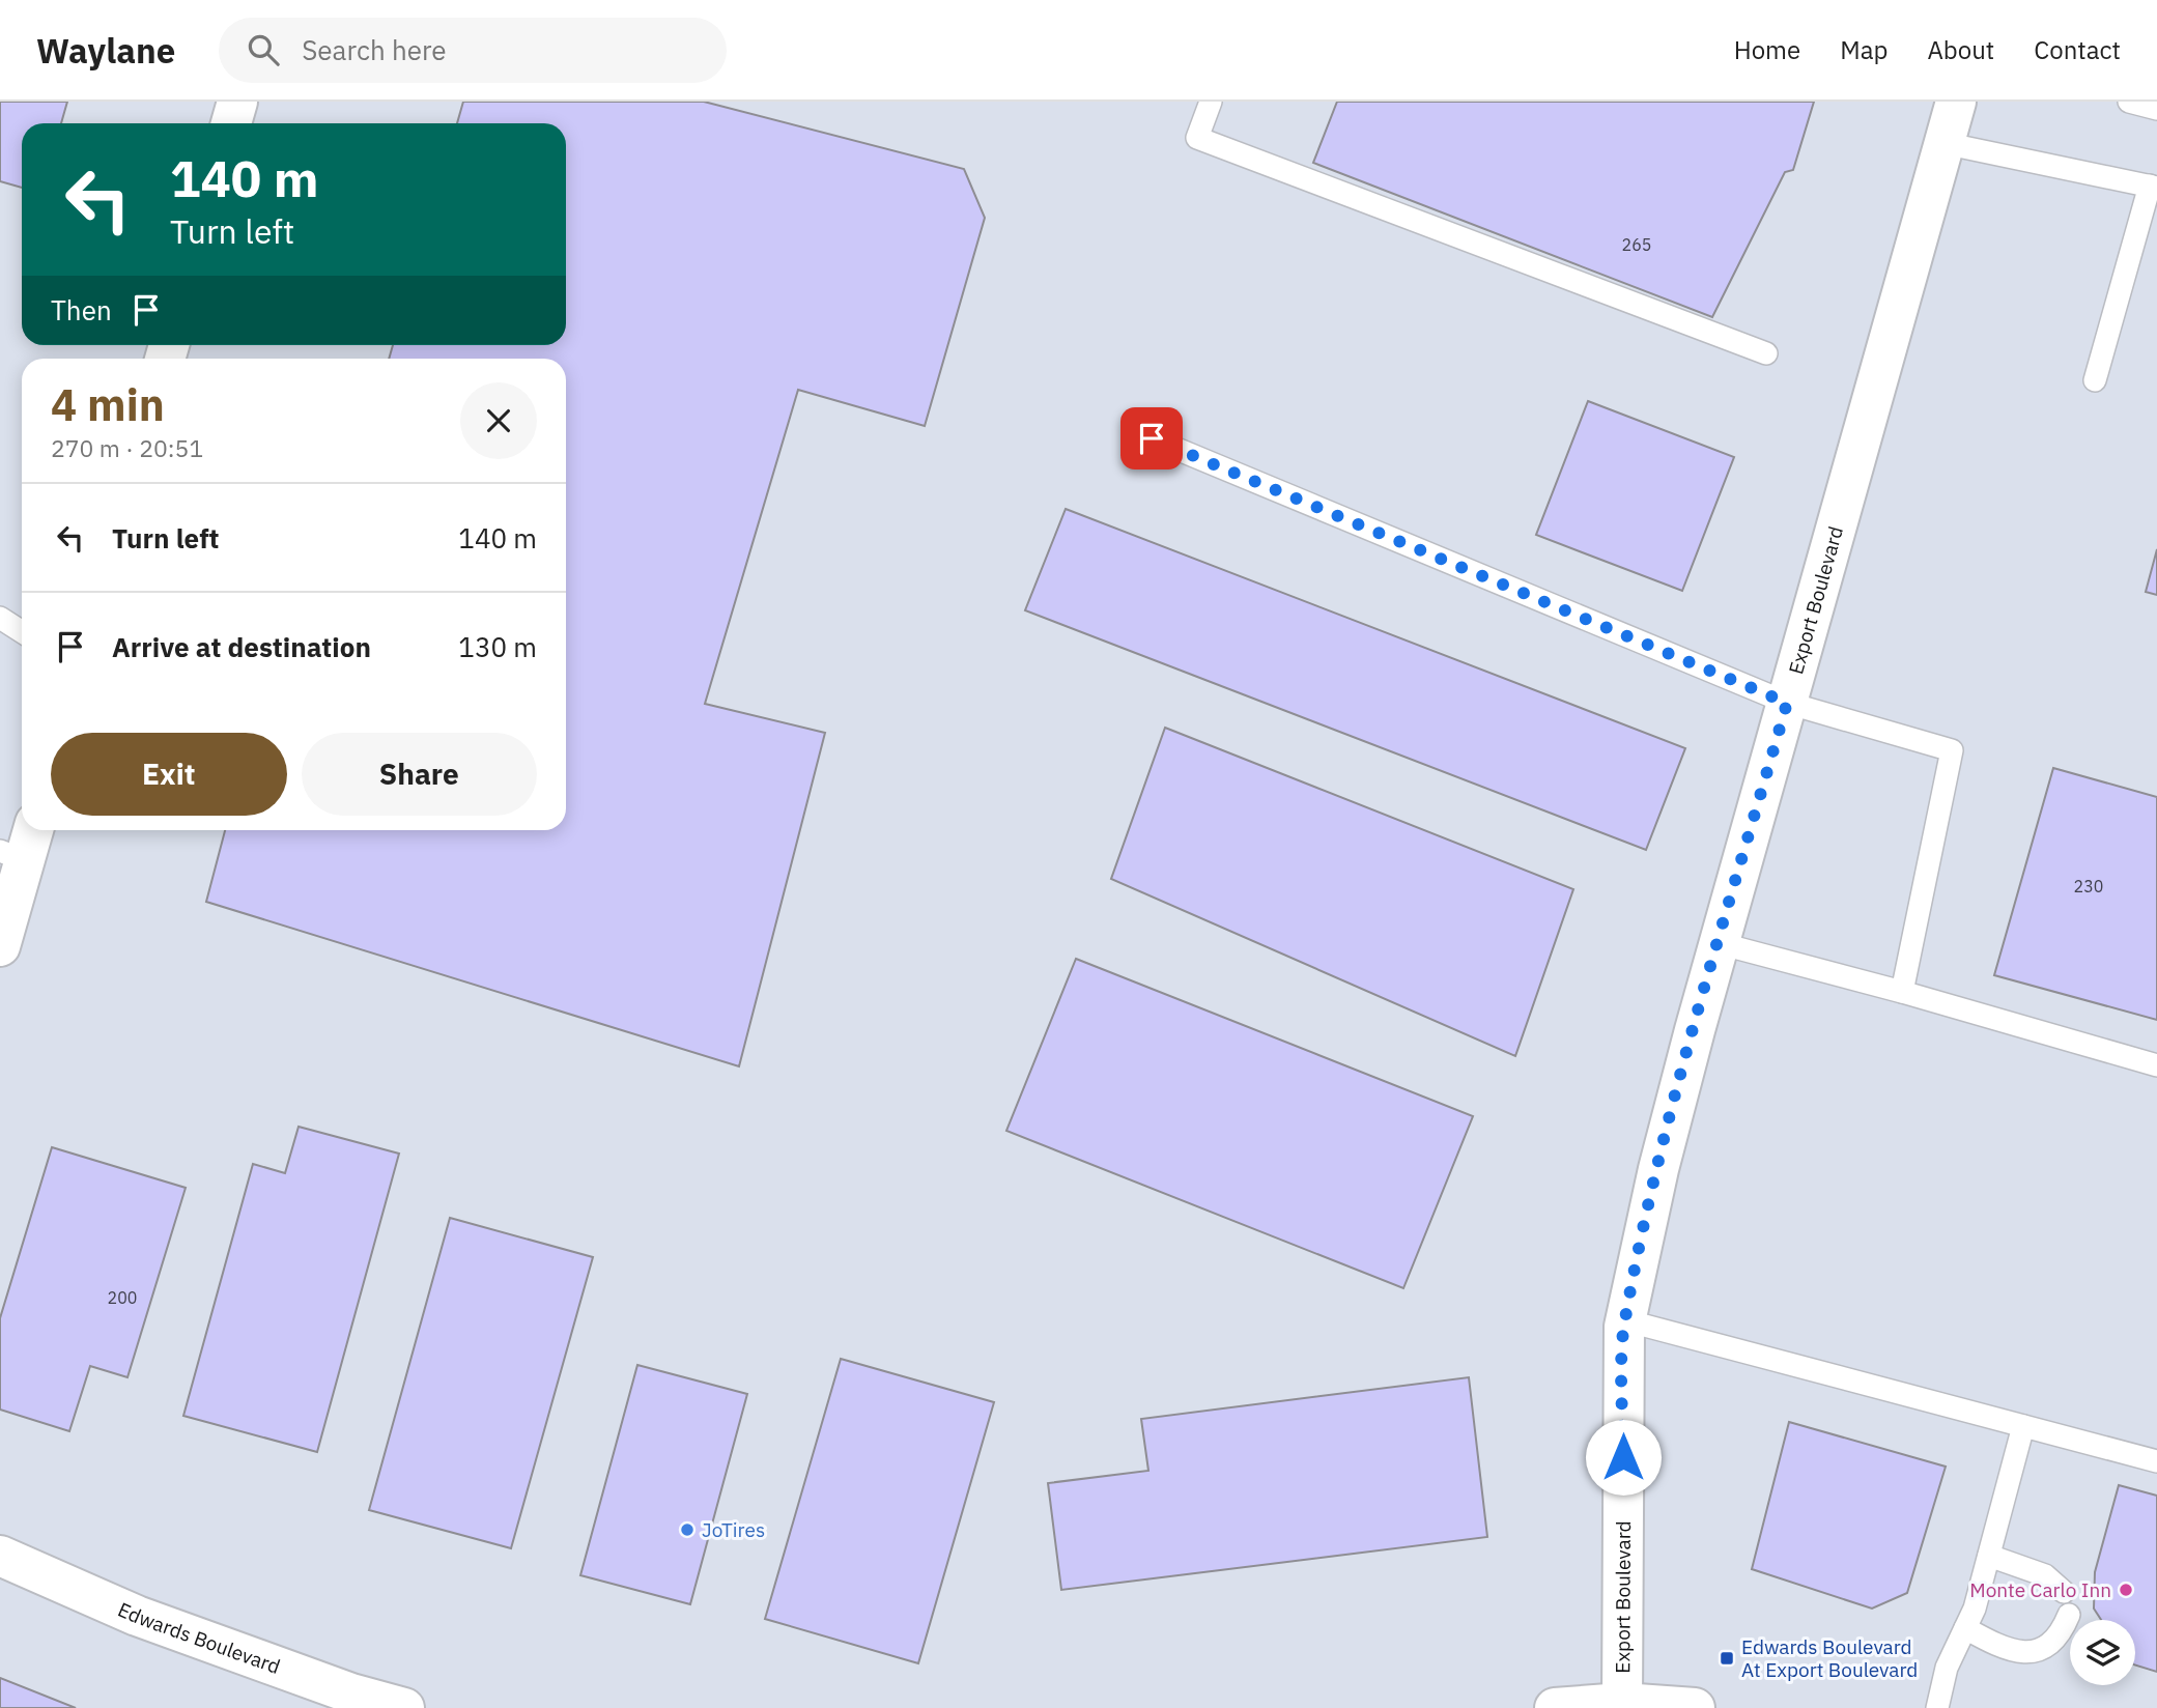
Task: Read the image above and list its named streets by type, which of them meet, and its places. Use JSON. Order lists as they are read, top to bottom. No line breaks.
{"streets":{"street":["Export Boulevard","Edwards Boulevard"]},"places":{"other":["JoTires","Monte Carlo Inn"],"transit":["Edwards Boulevard At Export Boulevard"]},"house_numbers":["265","230","200"],"page":{"header":"Waylane","search":"Search here","nav":["Home","Map","About","Contact"],"turn":["140 m","Turn left"],"then":"Then","heading":["4 min","270 m · 20:51"],"list":[{"name":"Turn left","value":"140 m"},{"name":"Arrive at destination","value":"130 m"}],"buttons":["Exit","Share"]}}
